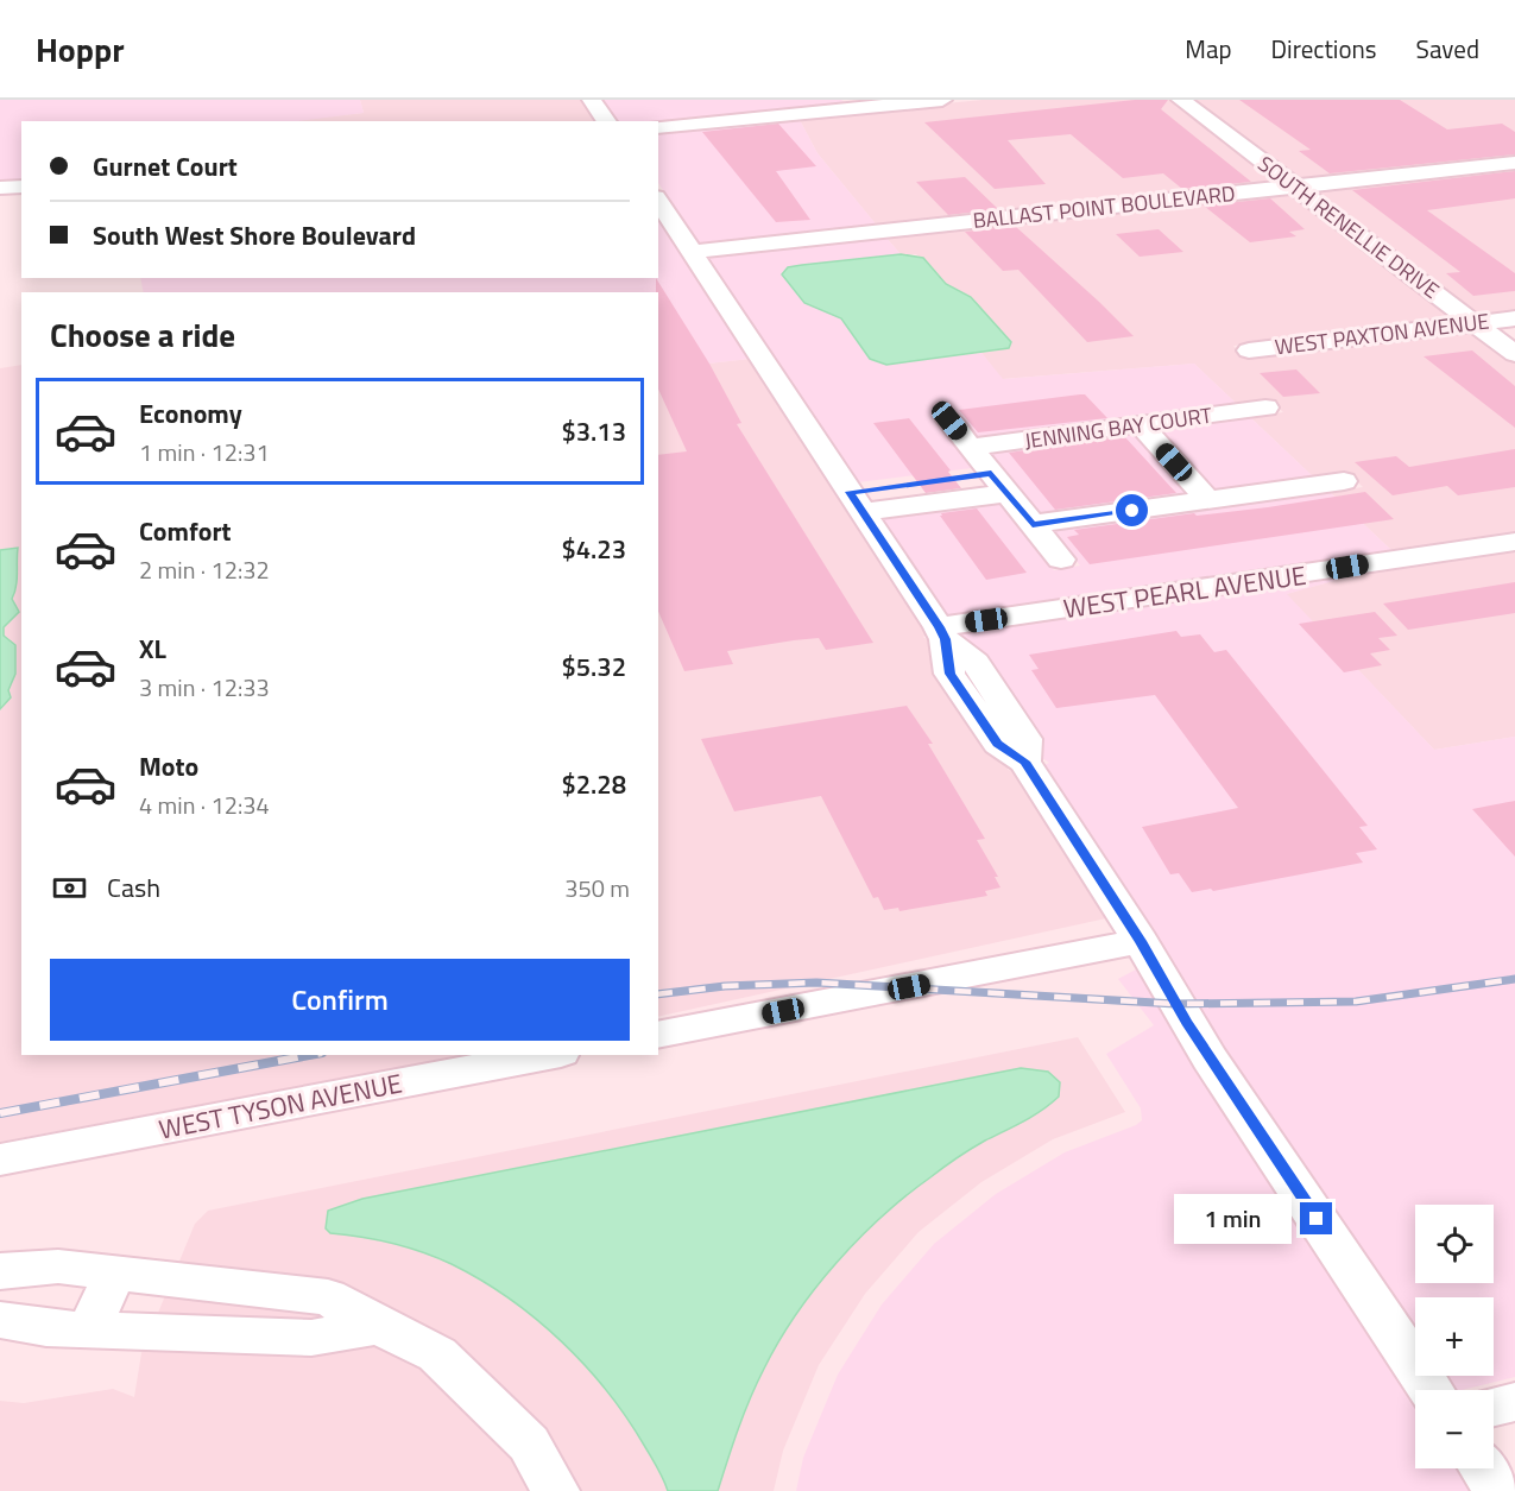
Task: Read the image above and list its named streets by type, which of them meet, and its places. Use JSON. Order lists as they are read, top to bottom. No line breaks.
{"streets":{"street":["BALLAST POINT BOULEVARD","SOUTH RENELLIE DRIVE","WEST PAXTON AVENUE","JENNING BAY COURT","WEST PEARL AVENUE","WEST TYSON AVENUE"]},"crossings":[["BALLAST POINT BOULEVARD","SOUTH RENELLIE DRIVE"],["SOUTH RENELLIE DRIVE","WEST PAXTON AVENUE"]],"page":{"header":"Hoppr","nav":["Map","Directions","Saved"],"banner":["Gurnet Court","South West Shore Boulevard"],"heading":"Choose a ride","list":[{"name":"Economy","note":"1 min · 12:31","value":"$3.13"},{"name":"Comfort","note":"2 min · 12:32","value":"$4.23"},{"name":"XL","note":"3 min · 12:33","value":"$5.32"},{"name":"Moto","note":"4 min · 12:34","value":"$2.28"}],"pay":["Cash","350 m"],"buttons":"Confirm","bubble":"1 min","map_buttons":["+","−"]}}
